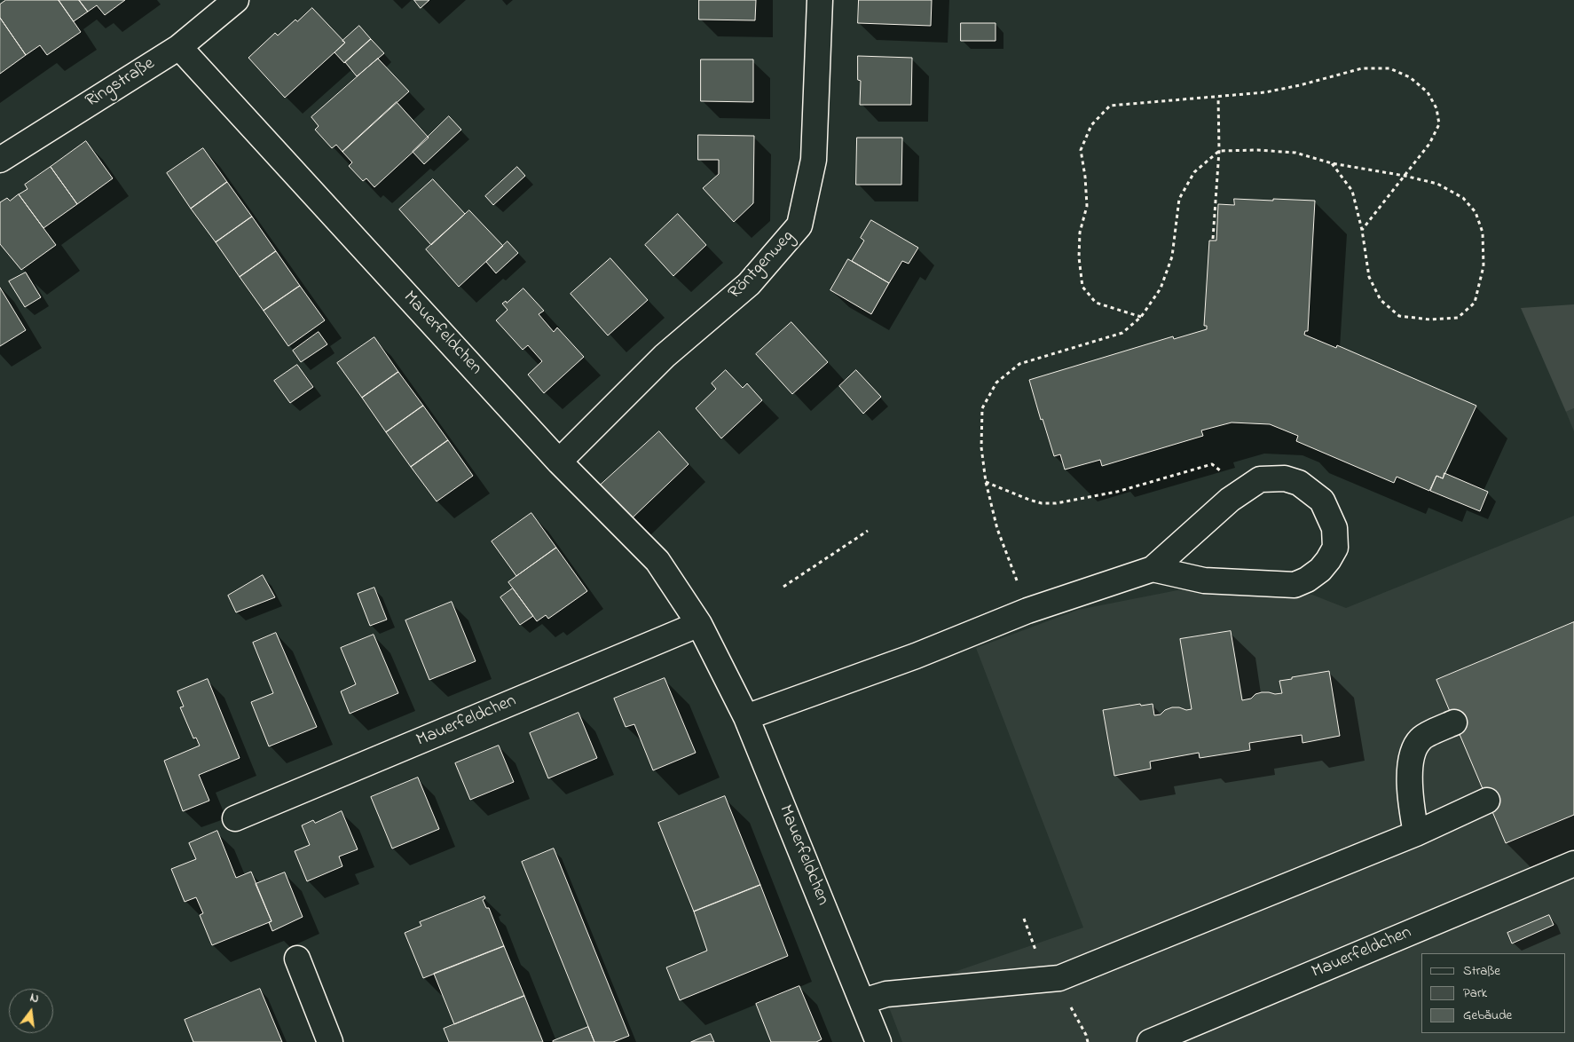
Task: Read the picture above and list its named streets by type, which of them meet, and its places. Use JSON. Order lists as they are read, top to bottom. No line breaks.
{"streets":{"street":["Ringstraße","Röntgenweg","Mauerfeldchen"]},"crossings":[["Ringstraße","Mauerfeldchen"],["Röntgenweg","Mauerfeldchen"]],"legend":["Straße","Park","Gebäude"],"north":"top"}
